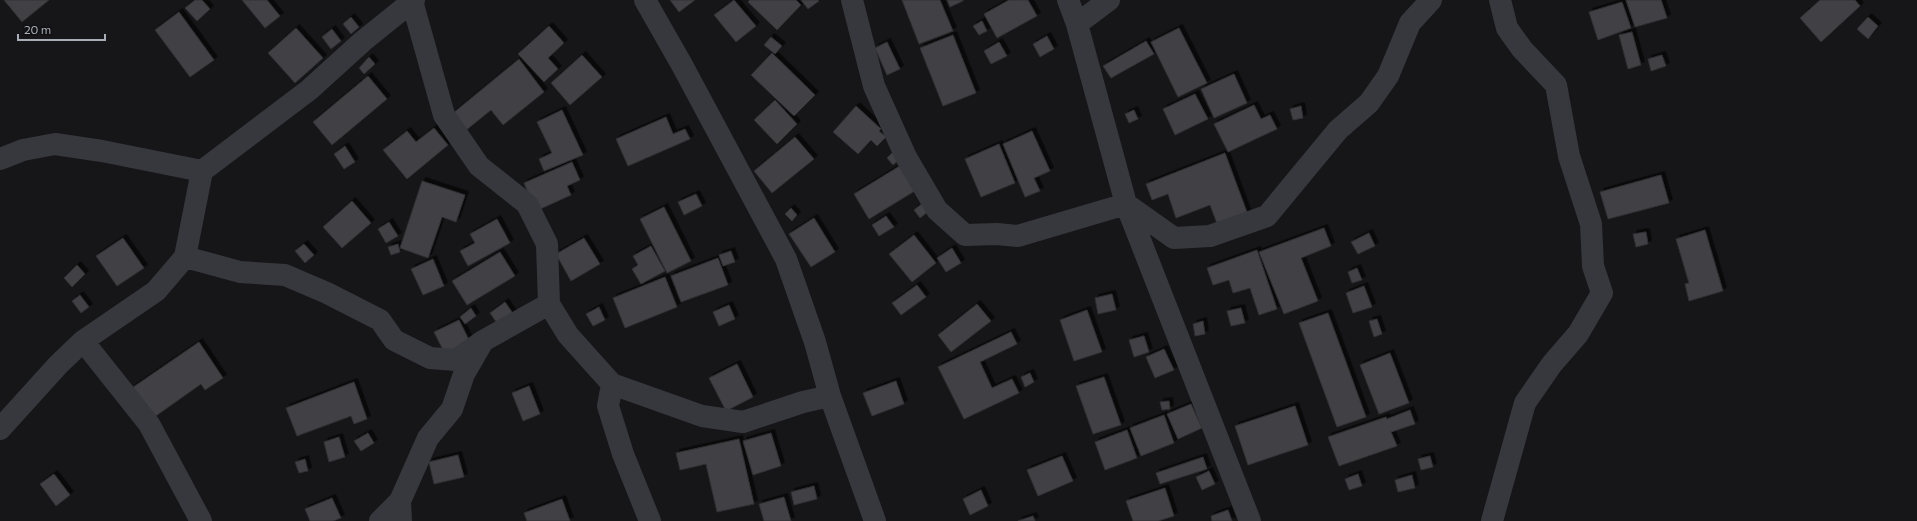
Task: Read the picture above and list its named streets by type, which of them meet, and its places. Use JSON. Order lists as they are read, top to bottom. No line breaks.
{"scale_bar":"20 m"}
